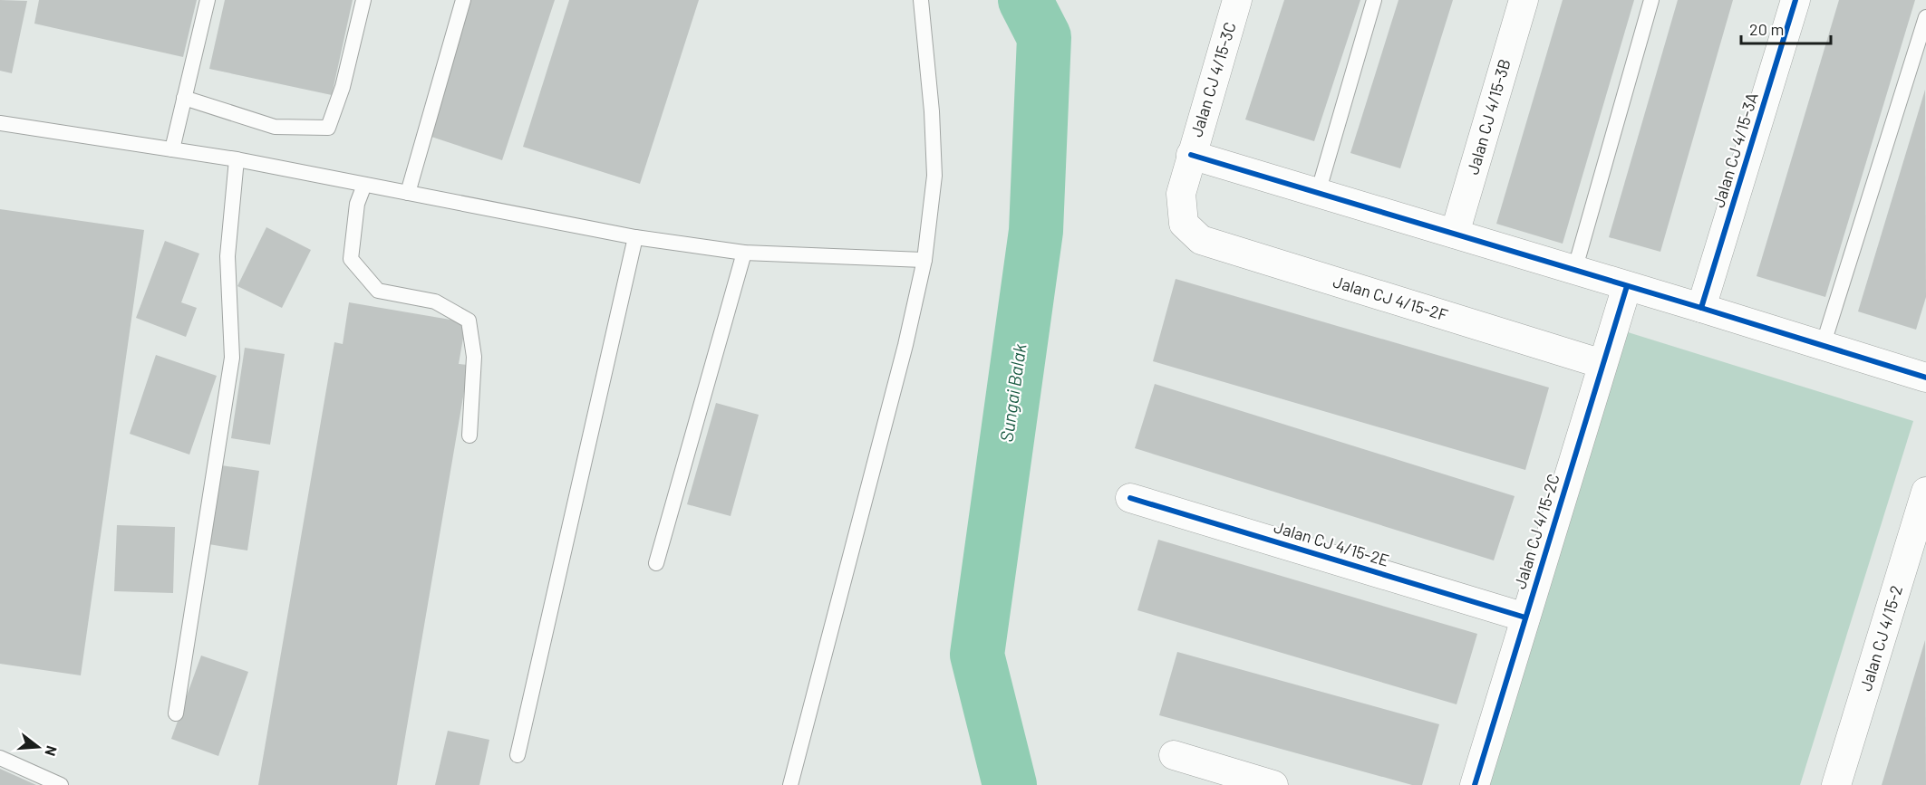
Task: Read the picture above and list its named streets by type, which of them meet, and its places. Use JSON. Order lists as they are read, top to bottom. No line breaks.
{"streets":{"street":["Jalan CJ 4/15-3C","Jalan CJ 4/15-3B","Jalan CJ 4/15-3A","Jalan CJ 4/15-2F","Jalan CJ 4/15-2C","Jalan CJ 4/15-2E","Jalan CJ 4/15-2"]},"crossings":[["Jalan CJ 4/15-3C","Jalan CJ 4/15-2F"],["Jalan CJ 4/15-2F","Jalan CJ 4/15-2C"],["Jalan CJ 4/15-2C","Jalan CJ 4/15-2E"]],"water":["Sungai Balak"],"scale_bar":"20 m","north":"right"}
